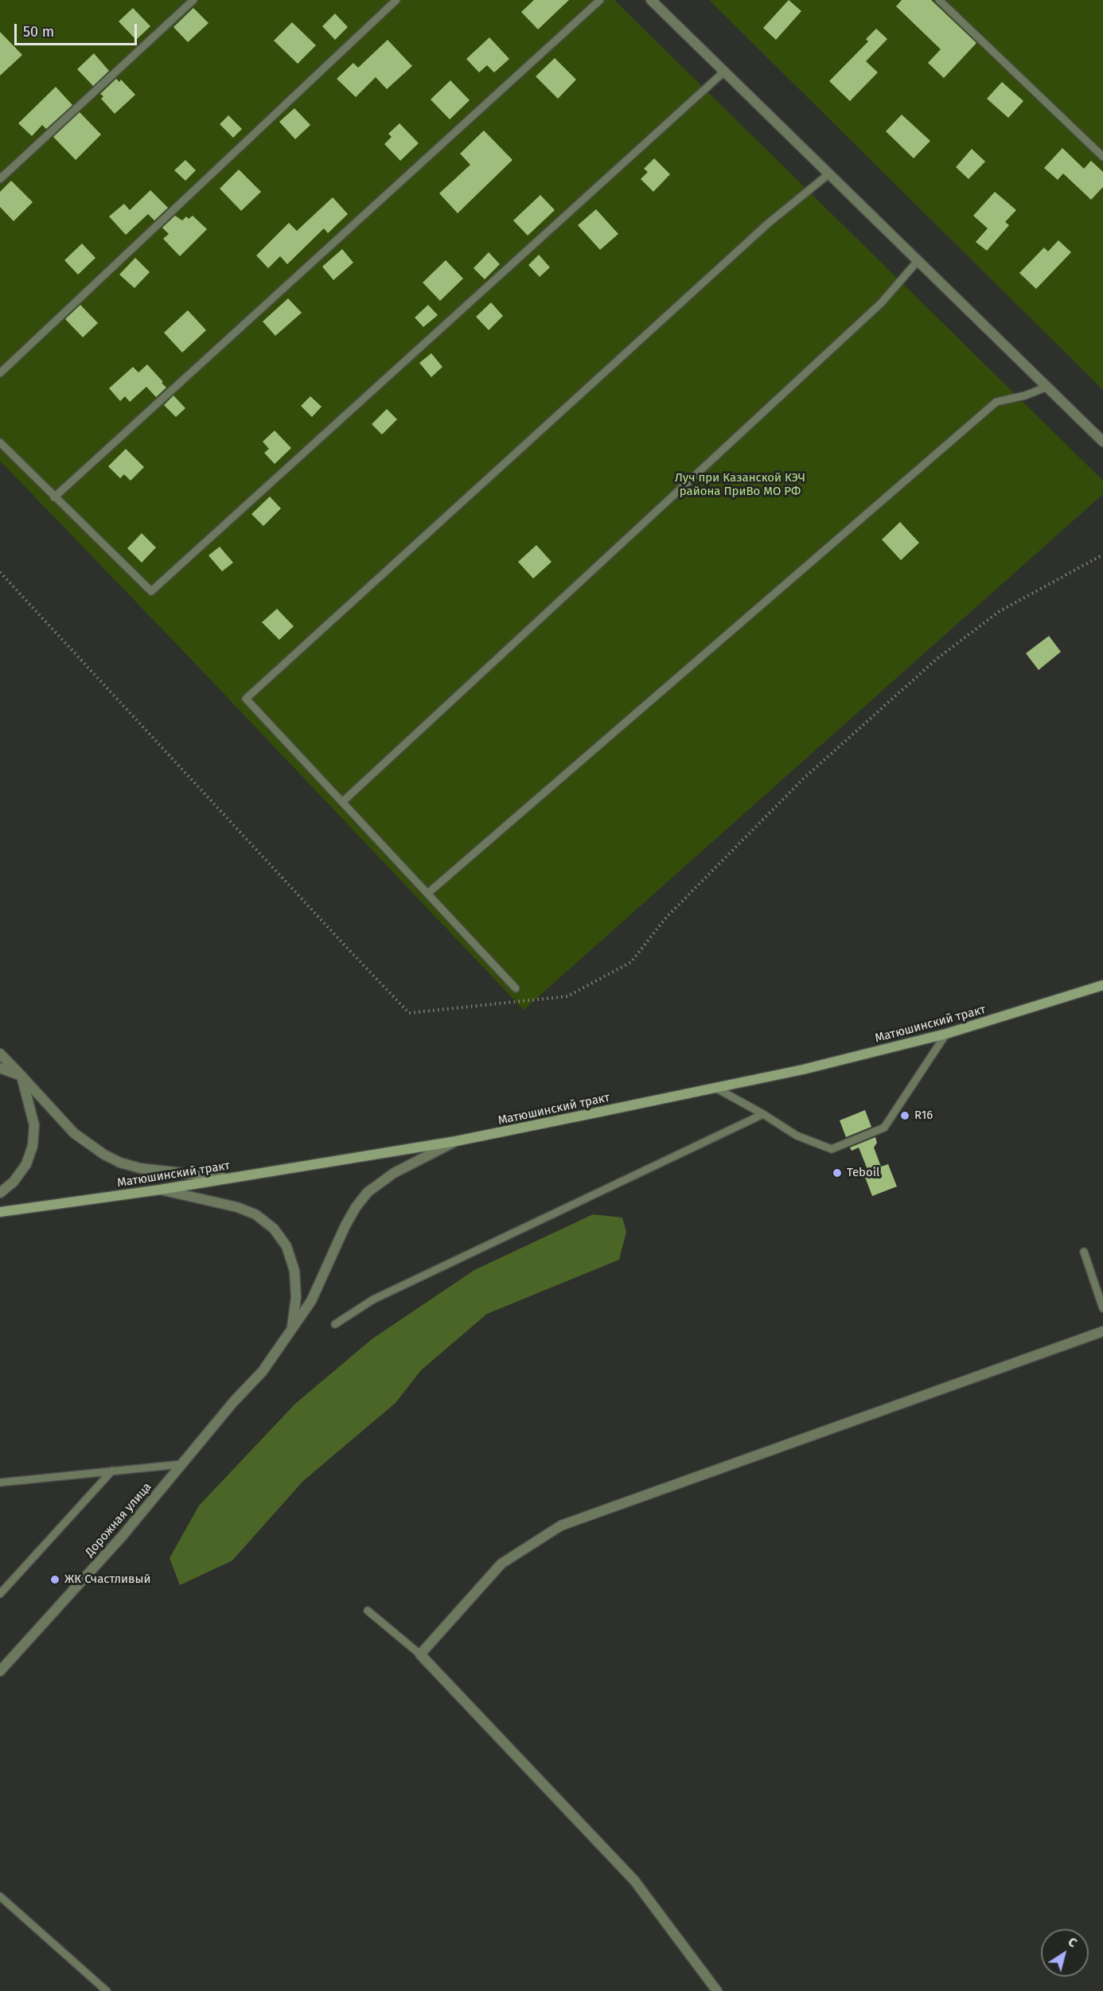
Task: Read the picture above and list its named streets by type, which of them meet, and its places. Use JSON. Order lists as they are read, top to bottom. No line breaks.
{"streets":{"main road":["Матюшинский тракт"],"street":["Дорожная улица"]},"crossings":[["Матюшинский тракт","Дорожная улица"]],"parks":["Луч при Казанской КЭЧ района ПриВо МО РФ"],"places":["R16","Teboil","ЖК Счастливый"],"scale_bar":"50 m","north":"top right"}
